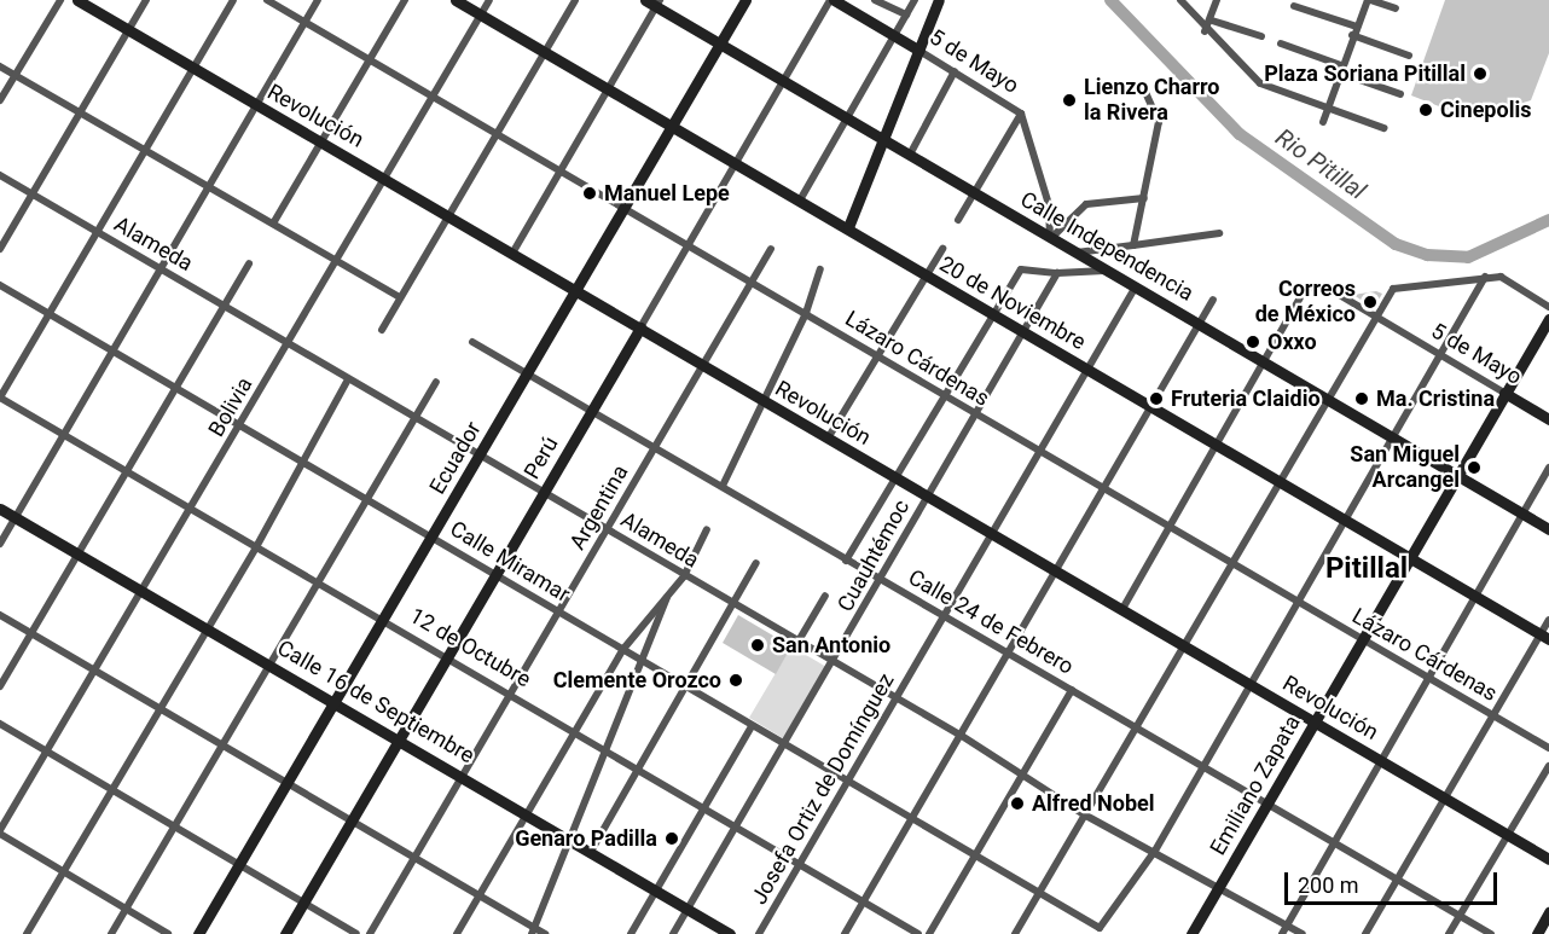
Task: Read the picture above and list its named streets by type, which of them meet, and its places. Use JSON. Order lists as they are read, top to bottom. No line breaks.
{"streets":{"street":["5 de Mayo","Revolución","Alameda","Calle Independencia","20 de Noviembre","Lázaro Cárdenas","Bolivia","Ecuador","Perú","Argentina","Cuauhtémoc","Calle Miramar","Calle 24 de Febrero","12 de Octubre","Calle 16 de Septiembre","Emiliano Zapata","Josefa Ortiz de Domínguez"]},"crossings":[["5 de Mayo","Calle Independencia"],["5 de Mayo","Perú"],["5 de Mayo","Emiliano Zapata"],["Revolución","Bolivia"],["Revolución","Ecuador"],["Revolución","Perú"],["Revolución","Argentina"],["Revolución","Cuauhtémoc"],["Revolución","Emiliano Zapata"],["Revolución","Josefa Ortiz de Domínguez"],["Alameda","Bolivia"],["Alameda","Ecuador"],["Alameda","Perú"],["Alameda","Argentina"],["Alameda","Cuauhtémoc"],["Alameda","Calle Miramar"],["Alameda","Emiliano Zapata"],["Alameda","Josefa Ortiz de Domínguez"],["Calle Independencia","Ecuador"],["Calle Independencia","Perú"],["Calle Independencia","Emiliano Zapata"],["Calle Independencia","Josefa Ortiz de Domínguez"],["20 de Noviembre","Bolivia"],["20 de Noviembre","Ecuador"],["20 de Noviembre","Perú"],["20 de Noviembre","Cuauhtémoc"],["20 de Noviembre","Emiliano Zapata"],["20 de Noviembre","Josefa Ortiz de Domínguez"],["Lázaro Cárdenas","Bolivia"],["Lázaro Cárdenas","Ecuador"],["Lázaro Cárdenas","Perú"],["Lázaro Cárdenas","Argentina"],["Lázaro Cárdenas","Cuauhtémoc"],["Lázaro Cárdenas","Emiliano Zapata"],["Lázaro Cárdenas","Josefa Ortiz de Domínguez"],["Bolivia","Calle Miramar"],["Bolivia","12 de Octubre"],["Bolivia","Calle 16 de Septiembre"],["Ecuador","Calle Miramar"],["Ecuador","Calle 24 de Febrero"],["Ecuador","12 de Octubre"],["Ecuador","Calle 16 de Septiembre"],["Perú","Calle Miramar"],["Perú","Calle 24 de Febrero"],["Perú","12 de Octubre"],["Perú","Calle 16 de Septiembre"],["Argentina","Calle Miramar"],["Argentina","Calle 24 de Febrero"],["Argentina","12 de Octubre"],["Argentina","Calle 16 de Septiembre"],["Cuauhtémoc","Calle Miramar"],["Cuauhtémoc","Calle 24 de Febrero"],["Cuauhtémoc","12 de Octubre"],["Cuauhtémoc","Calle 16 de Septiembre"],["Calle Miramar","Josefa Ortiz de Domínguez"],["Calle 24 de Febrero","Emiliano Zapata"],["Calle 24 de Febrero","Josefa Ortiz de Domínguez"],["12 de Octubre","Josefa Ortiz de Domínguez"]],"districts":["Pitillal"],"water":["Rio Pitillal"],"places":["Plaza Soriana Pitillal","Lienzo Charro la Rivera","Cinepolis","Manuel Lepe","Correos de México","Oxxo","Fruteria Claidio","Ma. Cristina","San Miguel Arcangel","San Antonio","Clemente Orozco","Alfred Nobel","Genaro Padilla"],"scale_bar":"200 m"}
